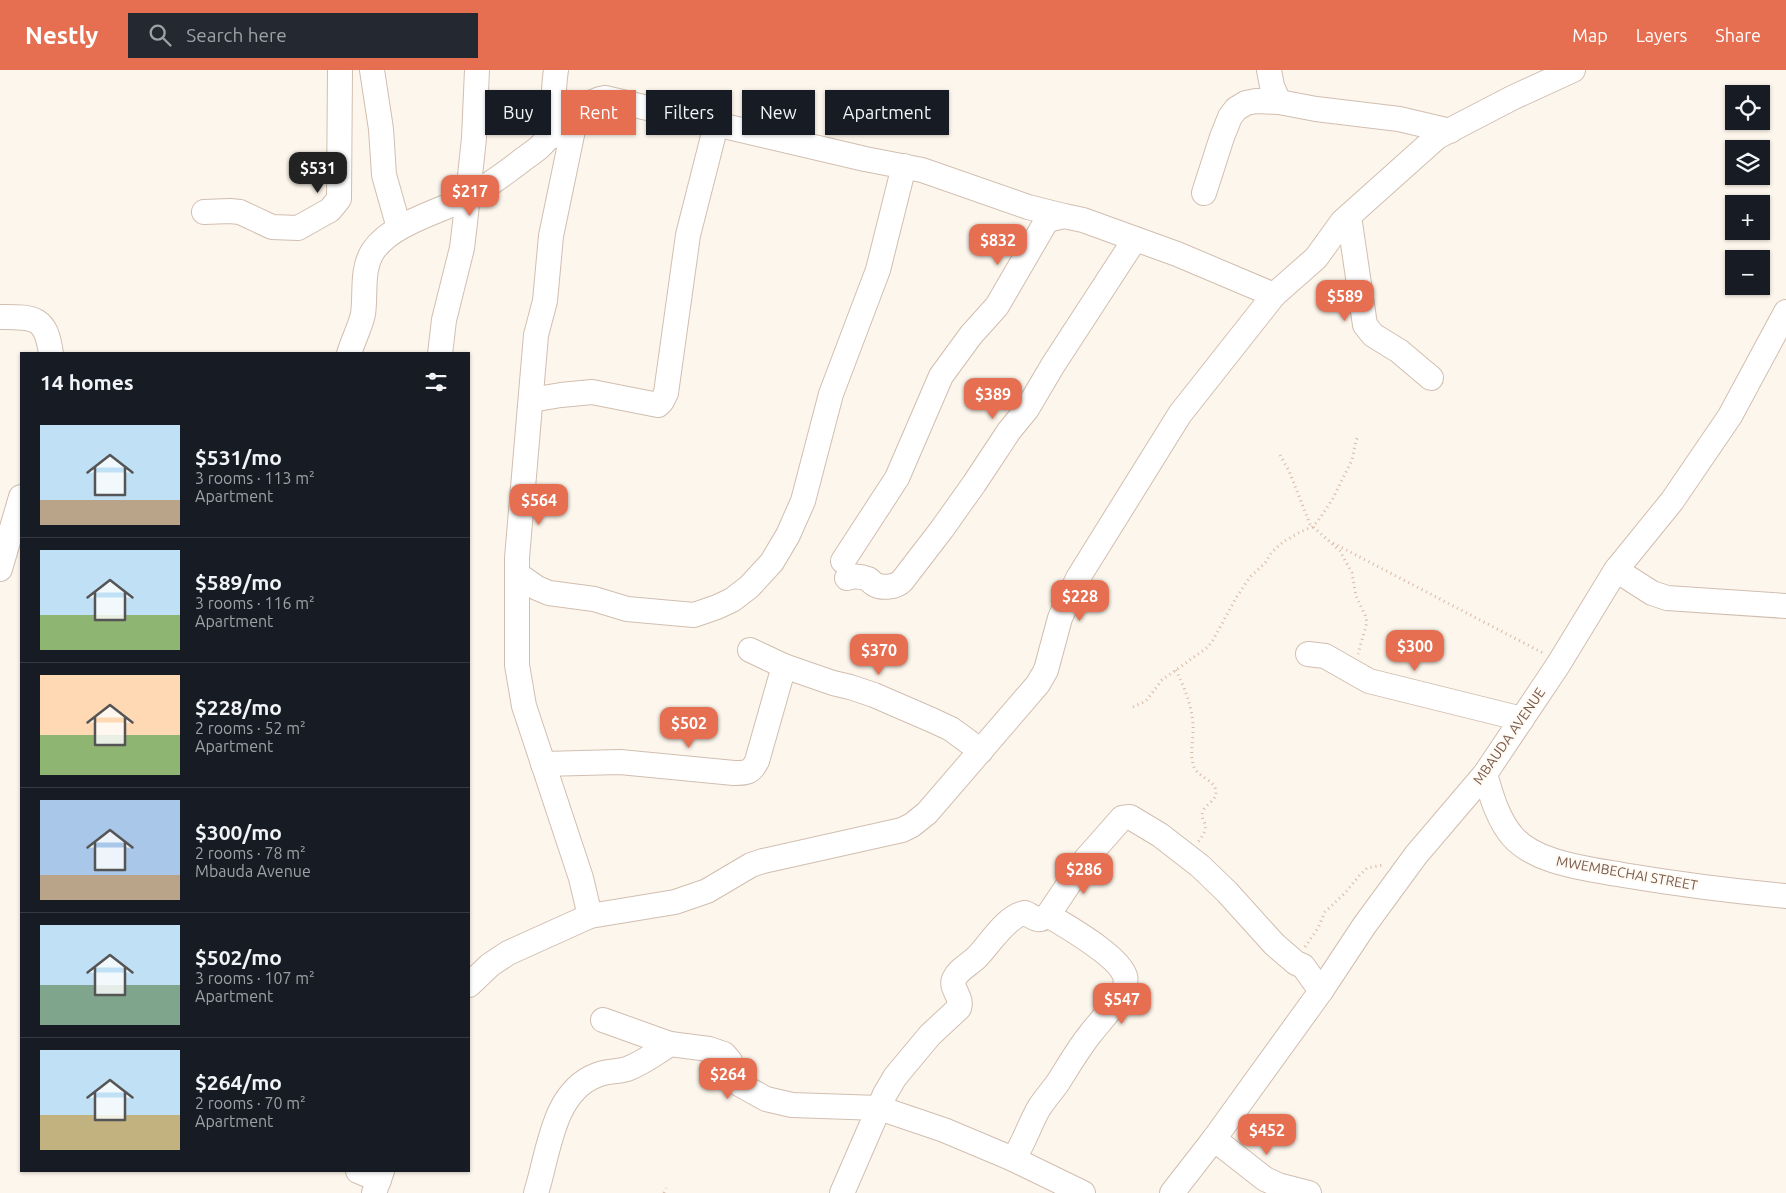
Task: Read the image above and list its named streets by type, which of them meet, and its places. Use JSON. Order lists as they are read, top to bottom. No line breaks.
{"streets":{"street":["MBAUDA AVENUE","MWEMBECHAI STREET"]},"crossings":[["MBAUDA AVENUE","MWEMBECHAI STREET"]],"page":{"header":"Nestly","search":"Search here","nav":["Map","Layers","Share"],"map_buttons":["+","−"],"chip":["Buy","Rent","Filters","New","Apartment"],"price":["$531","$217","$832","$589","$389","$564","$228","$300","$370","$502","$286","$547","$264","$452"],"heading":"14 homes","list":[{"name":"$531/mo","note":"3 rooms · 113 m² · Apartment"},{"name":"$589/mo","note":"3 rooms · 116 m² · Apartment"},{"name":"$228/mo","note":"2 rooms · 52 m² · Apartment"},{"name":"$300/mo","note":"2 rooms · 78 m² · Mbauda Avenue"},{"name":"$502/mo","note":"3 rooms · 107 m² · Apartment"},{"name":"$264/mo","note":"2 rooms · 70 m² · Apartment"}]}}
